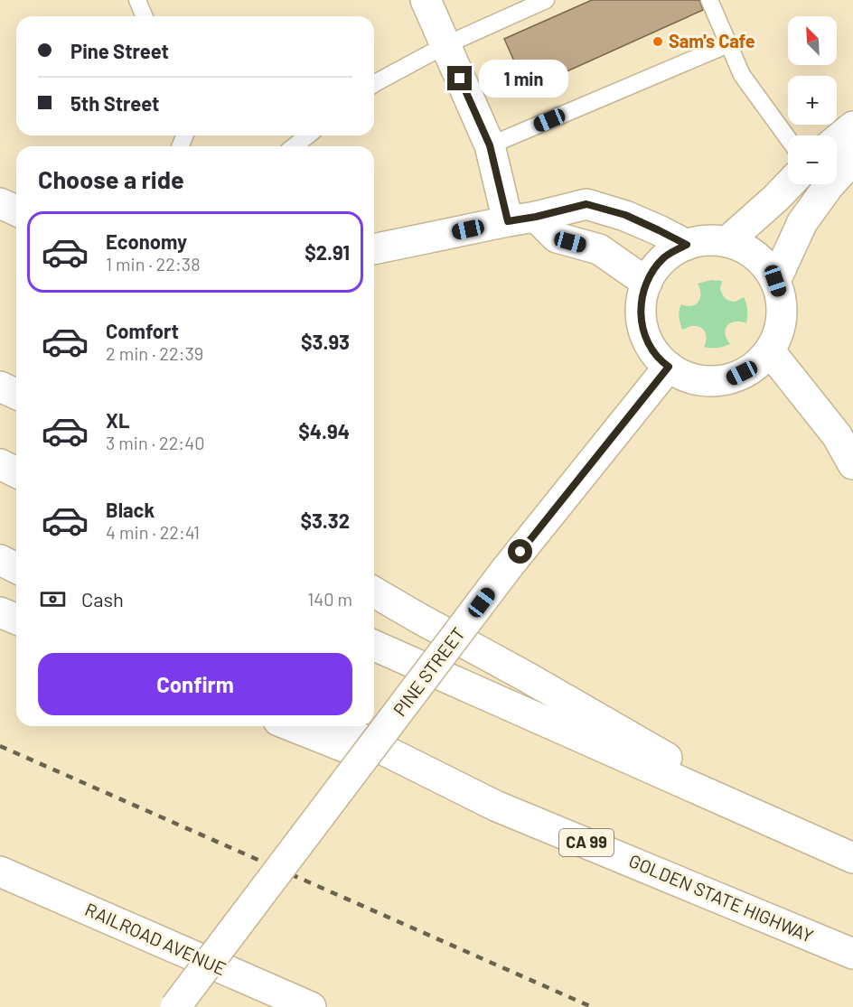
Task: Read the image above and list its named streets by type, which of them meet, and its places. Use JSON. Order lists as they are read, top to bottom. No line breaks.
{"streets":{"main road":["PINE STREET","CA 99","GOLDEN STATE HIGHWAY","RAILROAD AVENUE"]},"places":["Sam's Cafe"],"north":"top left","page":{"map_buttons":["+","−"],"banner":["Pine Street","5th Street"],"bubble":"1 min","heading":"Choose a ride","list":[{"name":"Economy","note":"1 min · 22:38","value":"$2.91"},{"name":"Comfort","note":"2 min · 22:39","value":"$3.93"},{"name":"XL","note":"3 min · 22:40","value":"$4.94"},{"name":"Black","note":"4 min · 22:41","value":"$3.32"}],"pay":["Cash","140 m"],"buttons":"Confirm"}}
